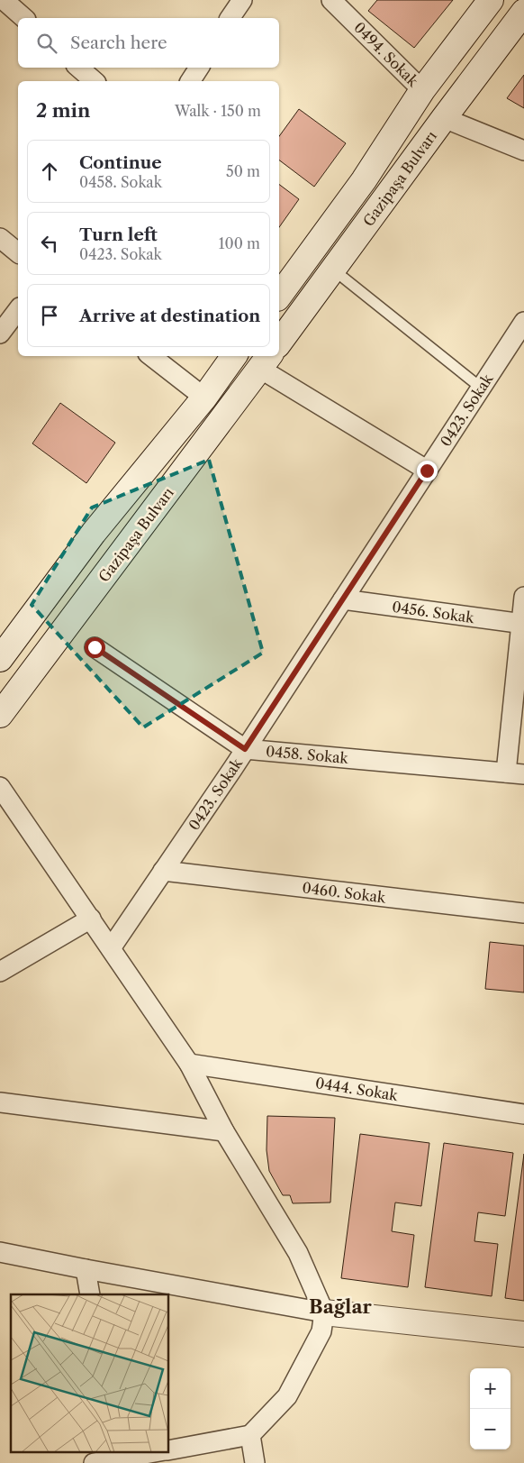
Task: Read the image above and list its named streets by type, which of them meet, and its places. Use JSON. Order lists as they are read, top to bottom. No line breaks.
{"streets":{"main road":["Gazipaşa Bulvarı"],"street":["0494. Sokak","0423. Sokak","0456. Sokak","0458. Sokak","0460. Sokak","0444. Sokak"]},"crossings":[["0494. Sokak","Gazipaşa Bulvarı"],["0423. Sokak","0456. Sokak"],["0423. Sokak","0458. Sokak"],["0423. Sokak","0460. Sokak"]],"districts":["Bağlar"],"page":{"search":"Search here","heading":["2 min","Walk · 150 m"],"list":[["Continue","0458. Sokak","50 m"],["Turn left","0423. Sokak","100 m"],"Arrive at destination"],"map_buttons":["+","−"]}}
